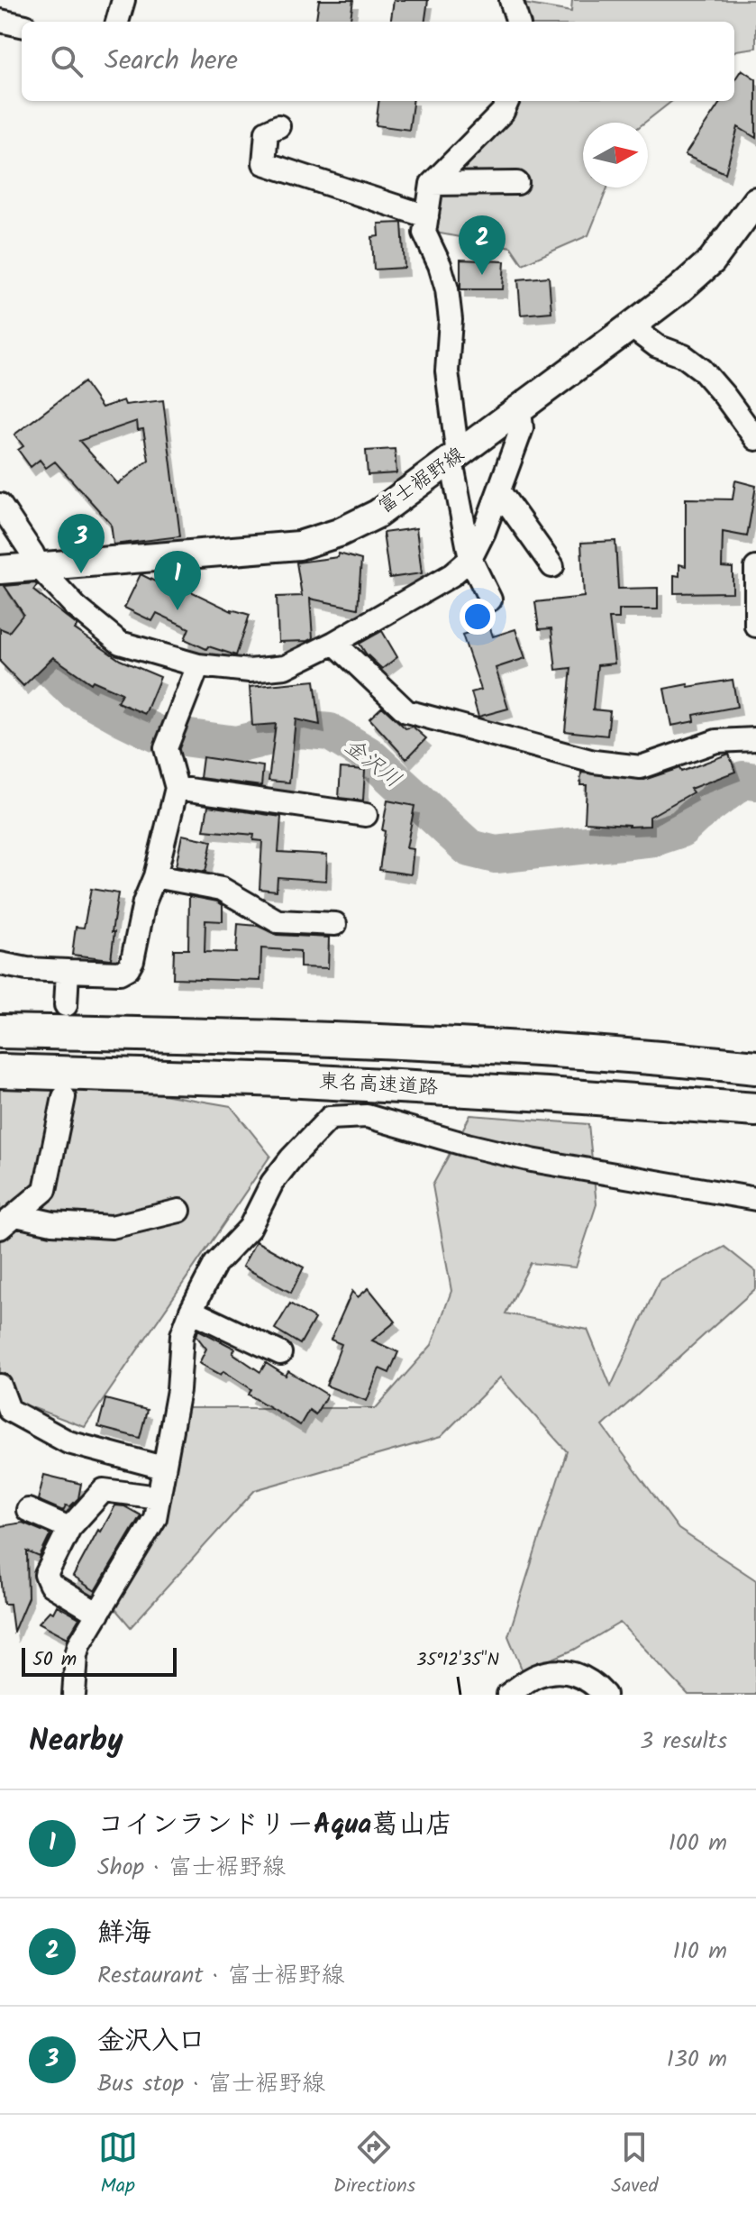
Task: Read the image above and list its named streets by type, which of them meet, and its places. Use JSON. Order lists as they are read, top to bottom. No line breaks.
{"streets":{"highway":["東名高速道路"],"main road":["富士裾野線"]},"water":["金沢川"],"scale_bar":"50 m","north":"right","page":{"search":"Search here","pins":["2","3","1"],"scale":"50 m","heading":["Nearby","3 results"],"list":[{"mark":"1","name":"コインランドリーAqua葛山店","note":"Shop · 富士裾野線","value":"100 m"},{"mark":"2","name":"鮮海","note":"Restaurant · 富士裾野線","value":"110 m"},{"mark":"3","name":"金沢入口","note":"Bus stop · 富士裾野線","value":"130 m"}],"nav":["Map","Directions","Saved"]},"coordinates":["35°12'35\"N"]}
